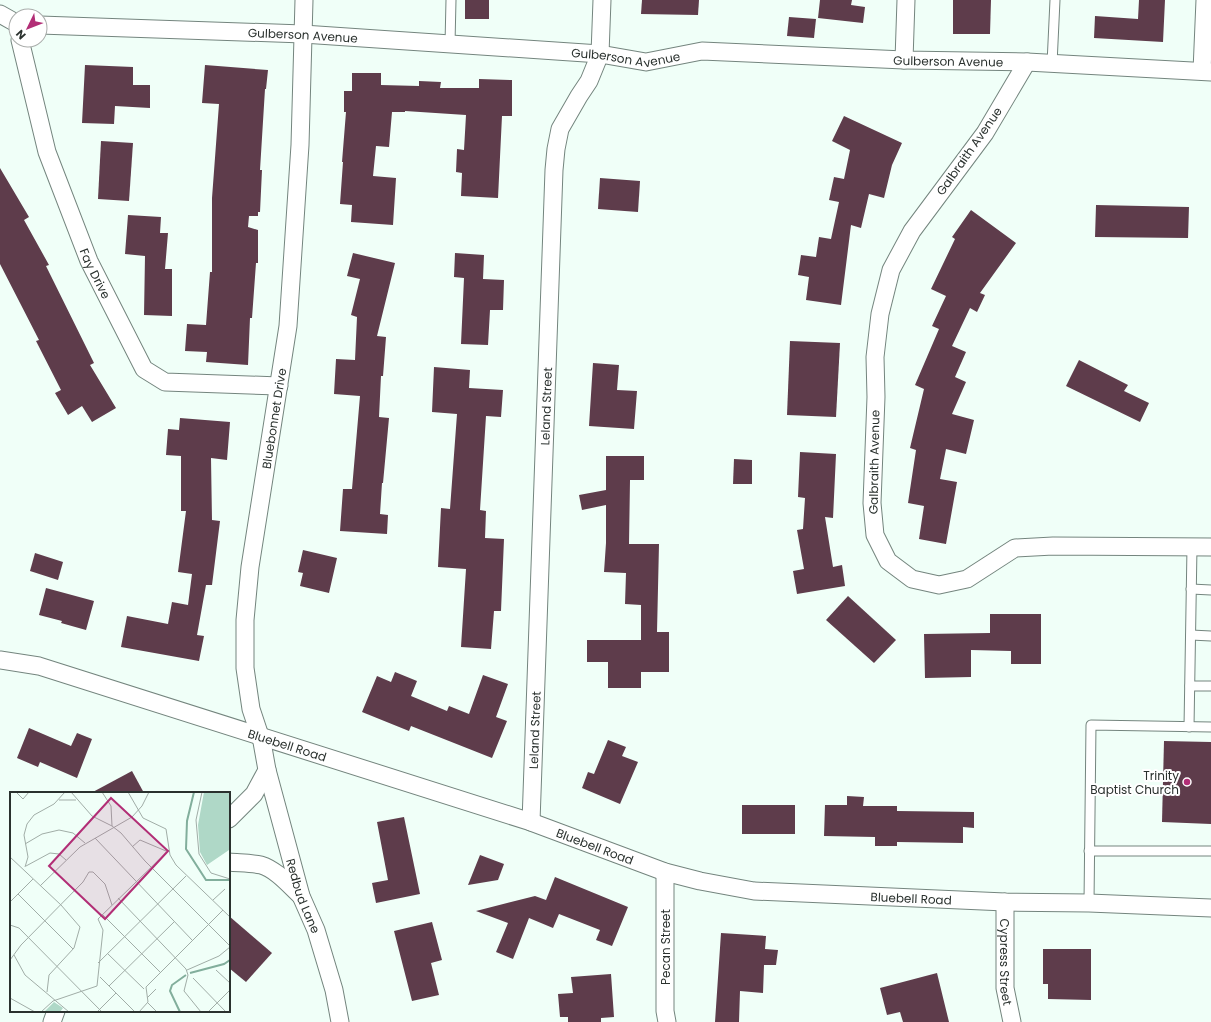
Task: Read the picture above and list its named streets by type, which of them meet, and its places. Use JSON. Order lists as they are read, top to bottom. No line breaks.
{"streets":{"street":["Gulberson Avenue","Galbraith Avenue","Fay Drive","Leland Street","Bluebonnet Drive","Bluebell Road","Redbud Lane","Pecan Street","Cypress Street"]},"crossings":[["Gulberson Avenue","Galbraith Avenue"],["Gulberson Avenue","Leland Street"],["Gulberson Avenue","Bluebonnet Drive"],["Fay Drive","Bluebonnet Drive"],["Leland Street","Bluebell Road"],["Bluebonnet Drive","Bluebell Road"],["Bluebonnet Drive","Redbud Lane"],["Bluebell Road","Pecan Street"],["Bluebell Road","Cypress Street"]],"places":["Trinity Baptist Church"],"north":"bottom left"}
